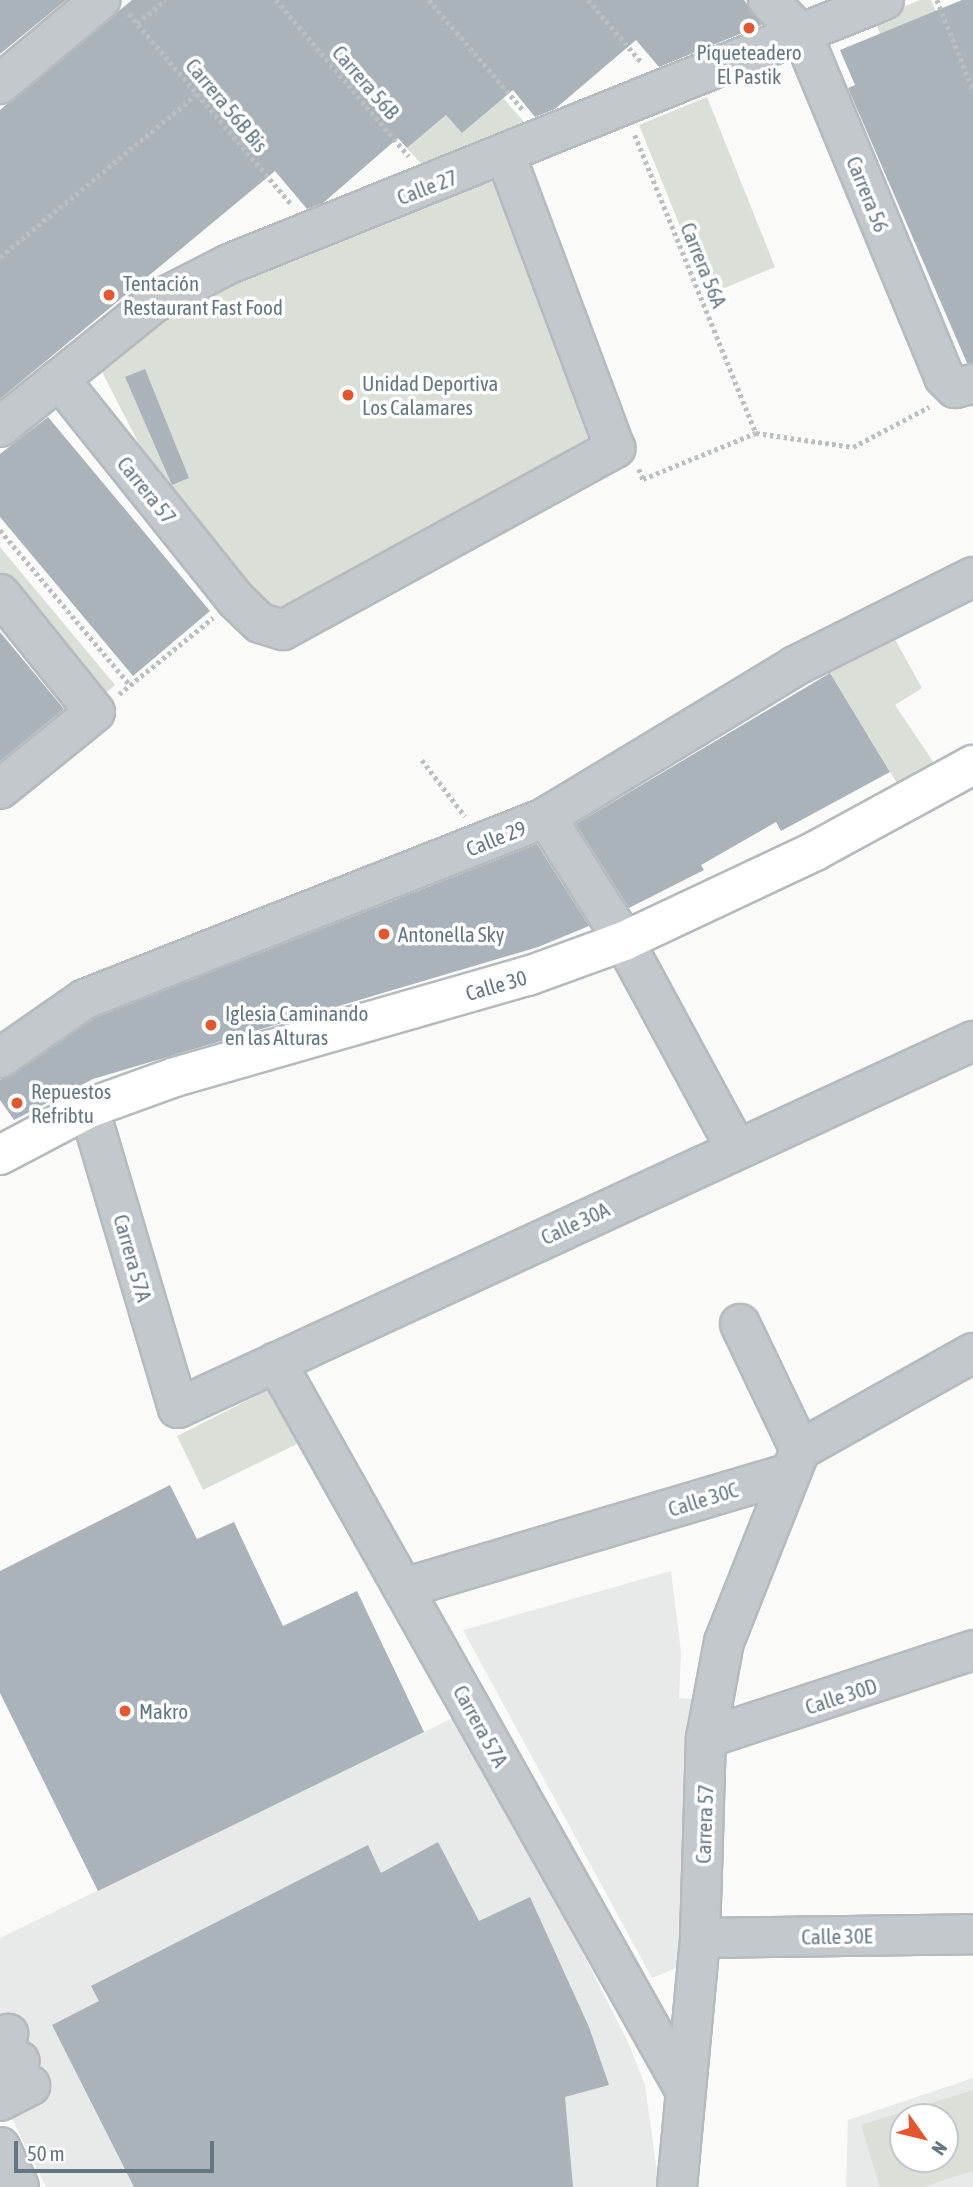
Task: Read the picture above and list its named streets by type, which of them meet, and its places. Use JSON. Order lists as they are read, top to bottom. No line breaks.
{"streets":{"main road":["Calle 30"],"street":["Calle 27","Carrera 56","Carrera 57","Calle 29","Calle 30A","Carrera 57A","Calle 30C","Calle 30D","Calle 30E"],"path":["Carrera 56B","Carrera 56B Bis","Carrera 56A"]},"crossings":[["Carrera 56B","Calle 27"],["Carrera 56B Bis","Calle 27"],["Calle 27","Carrera 56"],["Calle 27","Carrera 56A"],["Calle 27","Carrera 57"],["Carrera 56","Carrera 56A"],["Carrera 57","Carrera 57A"],["Carrera 57","Calle 30C"],["Carrera 57","Calle 30D"],["Carrera 57","Calle 30E"],["Calle 30","Carrera 57A"],["Calle 30A","Carrera 57A"],["Carrera 57A","Calle 30C"]],"places":["Piqueteadero El Pastik","Tentación Restaurant Fast Food","Unidad Deportiva Los Calamares","Antonella Sky","Iglesia Caminando en las Alturas","Repuestos Refribtu","Makro"],"scale_bar":"50 m","north":"bottom right"}
